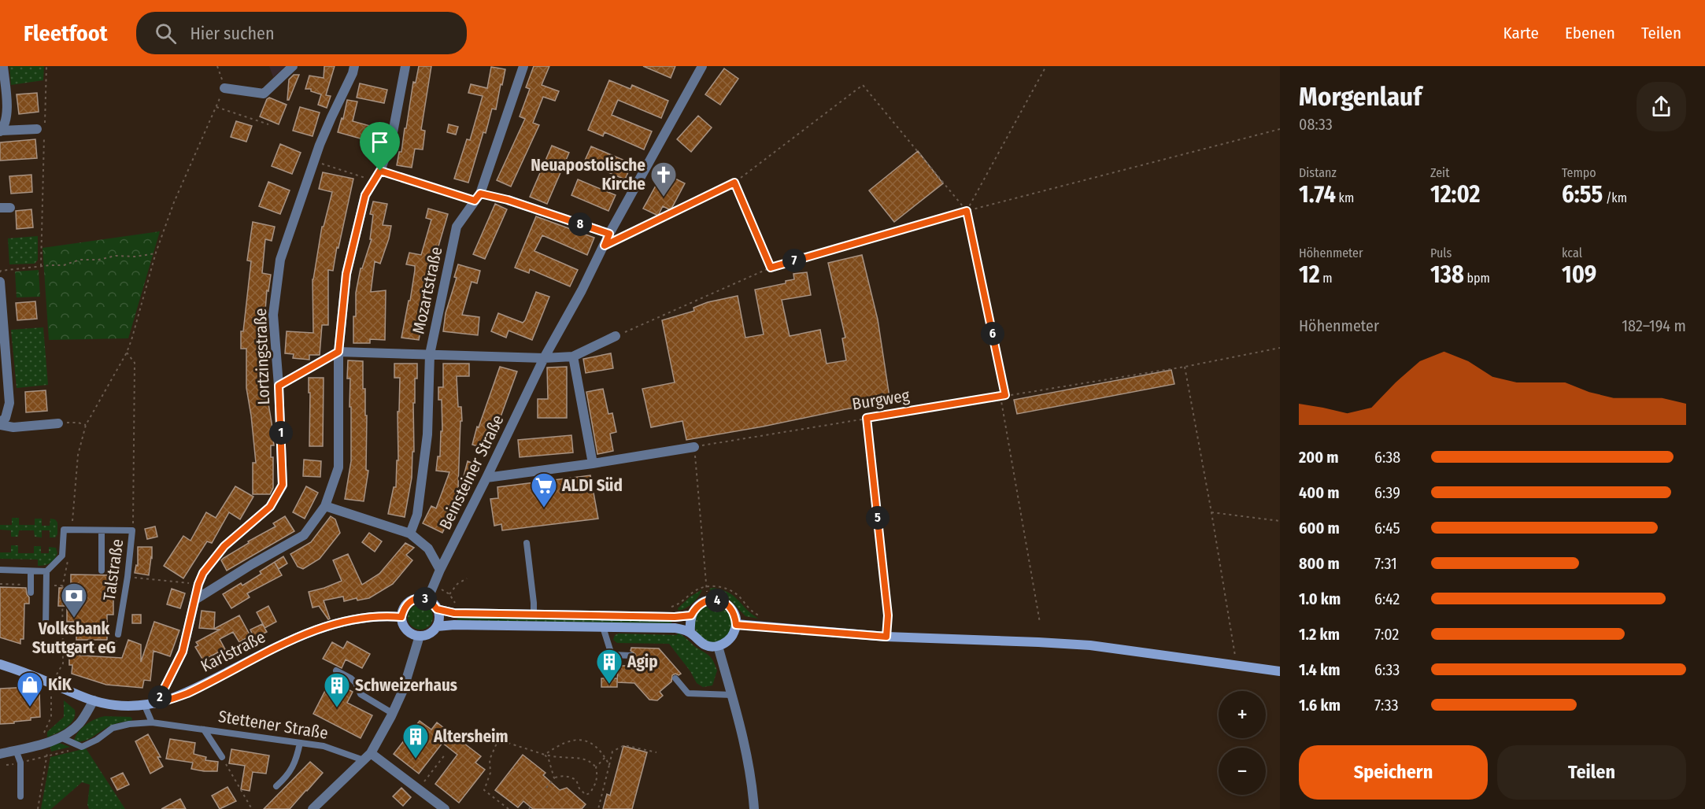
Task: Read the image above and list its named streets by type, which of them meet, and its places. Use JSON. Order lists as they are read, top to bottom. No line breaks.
{"streets":{"main road":["Karlstraße"],"street":["Mozartstraße","Lortzingstraße","Beinsteiner Straße","Stettener Straße"],"lane":["Talstraße"],"path":["Burgweg"]},"crossings":[["Lortzingstraße","Karlstraße"],["Beinsteiner Straße","Karlstraße"]],"places":{"church":["Neuapostolische Kirche"],"supermarket":["ALDI Süd"],"bank":["Volksbank Stuttgart eG"],"building":["Agip","Schweizerhaus","Altersheim"],"shop":["KiK"]},"page":{"header":"Fleetfoot","search":"Hier suchen","nav":["Karte","Ebenen","Teilen"],"heading":["Morgenlauf","08:33"],"stats":[["Distanz","1.74 km"],["Zeit","12:02"],["Tempo","6:55 /km"],["Höhenmeter","12 m"],["Puls","138 bpm"],["kcal","109"]],"pins":["8","7","6","1","5","3","4","2"],"chart":["Höhenmeter","182–194 m"],"list":[{"name":"200 m","note":"6:38"},{"name":"400 m","note":"6:39"},{"name":"600 m","note":"6:45"},{"name":"800 m","note":"7:31"},{"name":"1.0 km","note":"6:42"},{"name":"1.2 km","note":"7:02"},{"name":"1.4 km","note":"6:33"},{"name":"1.6 km","note":"7:33"}],"map_buttons":["+","−"],"buttons":["Speichern","Teilen"]}}
